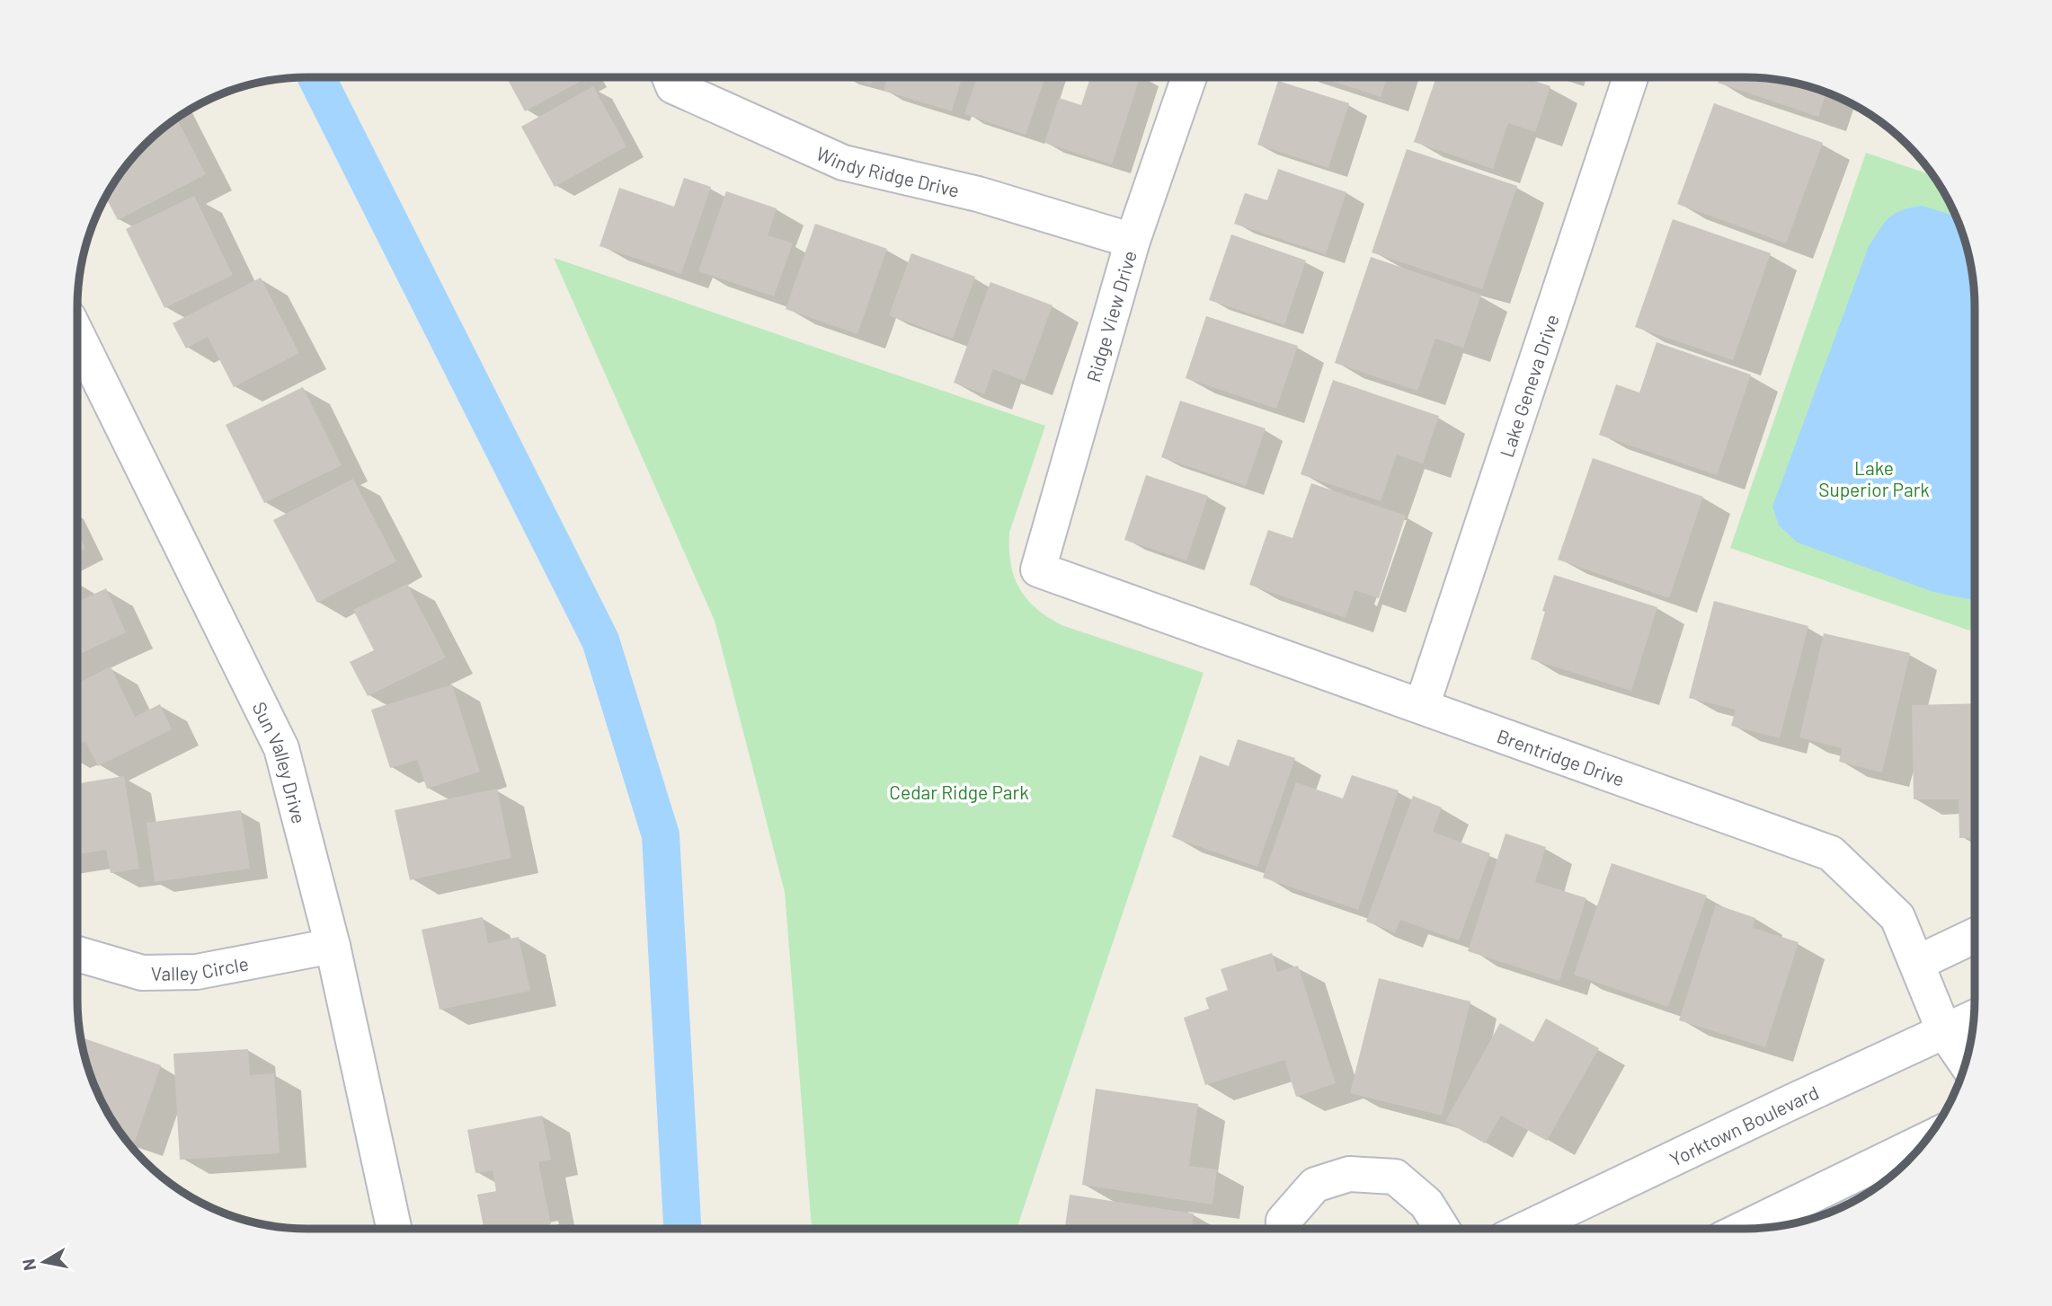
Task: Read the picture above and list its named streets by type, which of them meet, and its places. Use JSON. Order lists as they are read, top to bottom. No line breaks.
{"streets":{"street":["Windy Ridge Drive","Ridge View Drive","Lake Geneva Drive","Brentridge Drive","Sun Valley Drive","Valley Circle","Yorktown Boulevard"]},"crossings":[["Windy Ridge Drive","Ridge View Drive"],["Ridge View Drive","Brentridge Drive"],["Lake Geneva Drive","Brentridge Drive"],["Brentridge Drive","Yorktown Boulevard"],["Sun Valley Drive","Valley Circle"]],"parks":["Lake Superior Park","Cedar Ridge Park"],"north":"left"}
